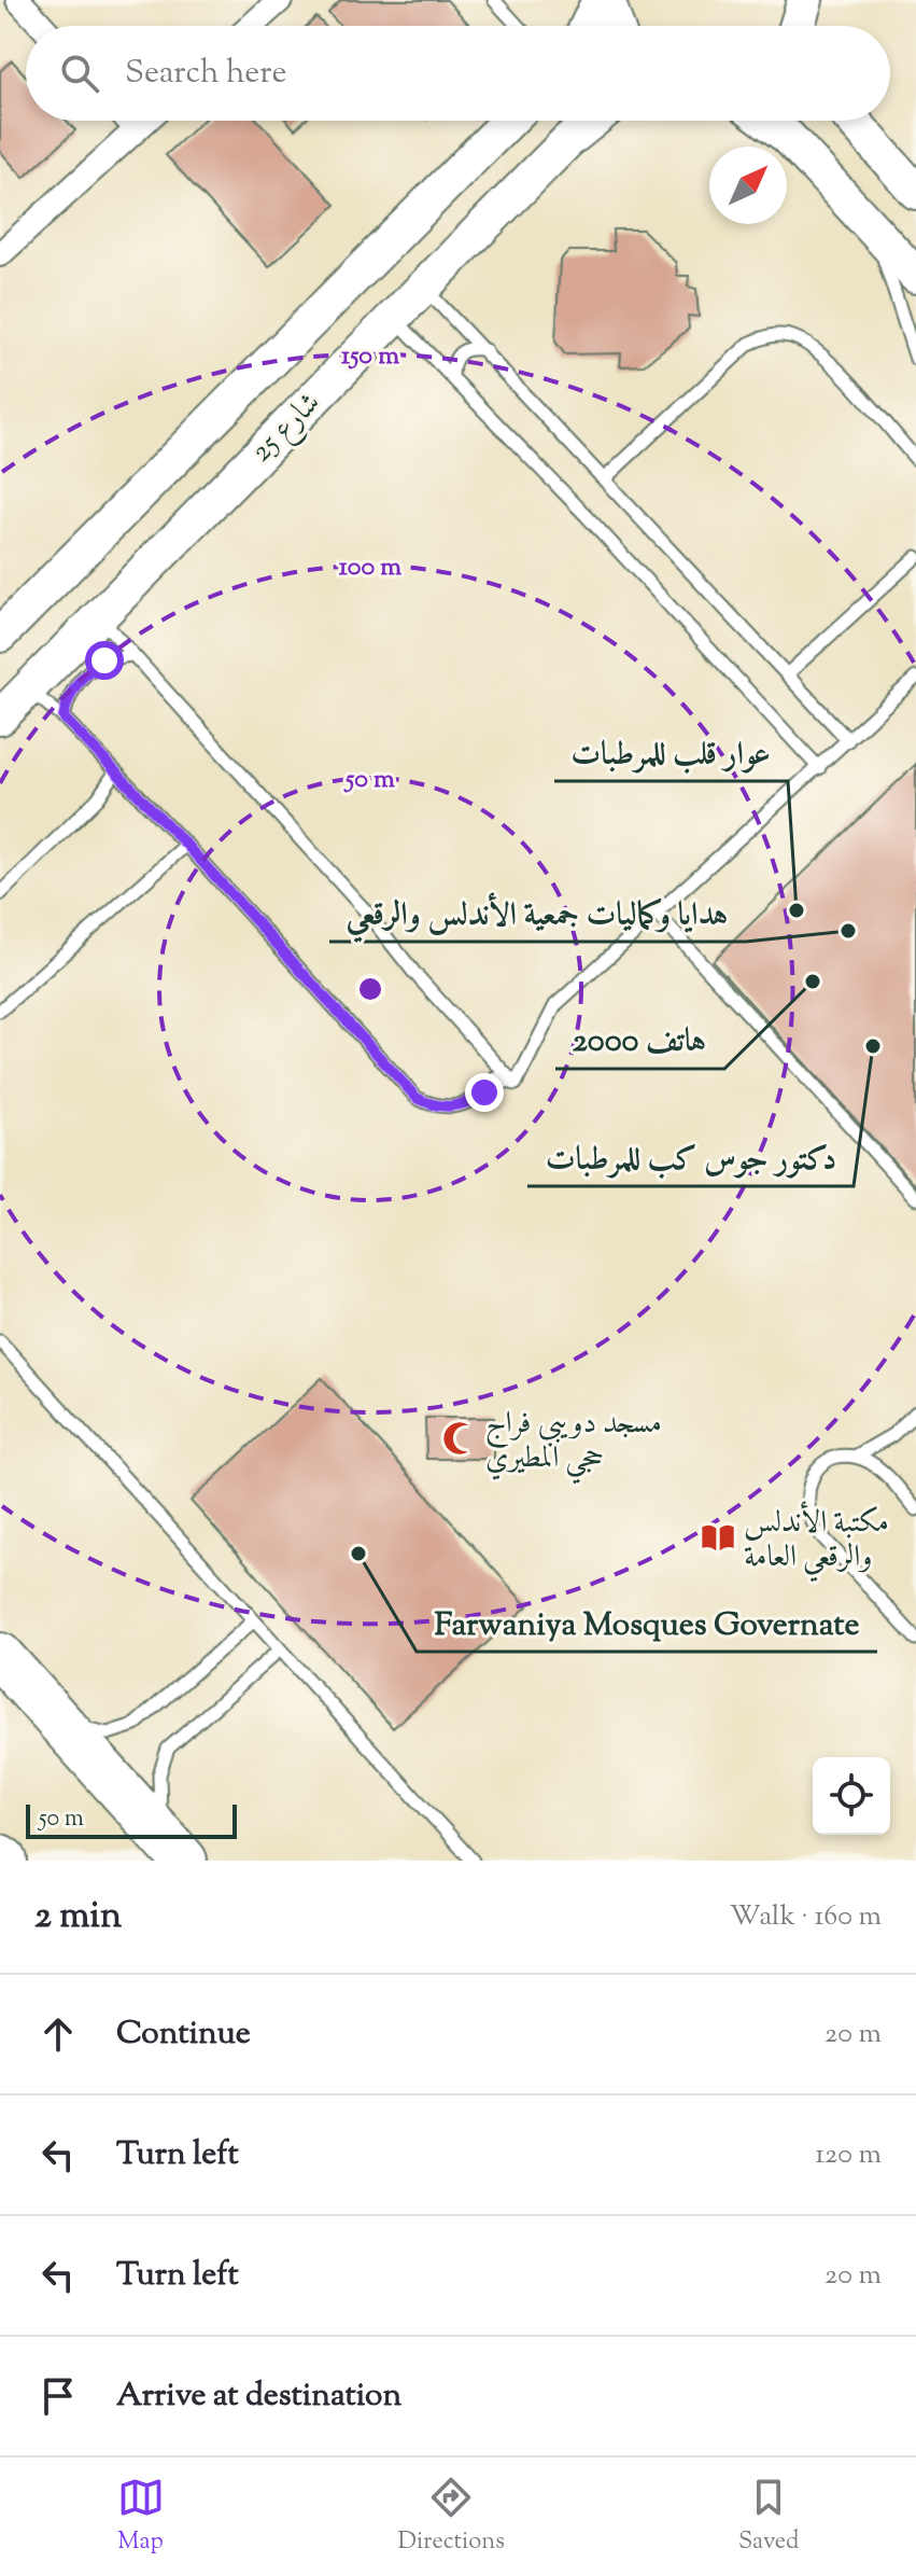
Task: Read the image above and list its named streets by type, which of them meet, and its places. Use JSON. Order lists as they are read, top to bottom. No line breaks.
{"streets":{"street":["شارع 25"]},"places":{"other":["عوار قلب للمرطبات","هدايا وكماليات جمعية الأندلس والرقعي","هاتف 2000","دكتور جوس كب للمرطبات","Farwaniya Mosques Governate"],"mosque":["مسجد دويبي فراج حجي المطيري"],"library":["مكتبة الأندلس والرقعي العامة"]},"scale_bar":"50 m","north":"top right","page":{"search":"Search here","scale":"50 m","heading":["2 min","Walk · 160 m"],"list":[["Continue","20 m"],["Turn left","120 m"],["Turn left","20 m"],"Arrive at destination"],"nav":["Map","Directions","Saved"]},"rings":["150 m","100 m","50 m"]}
